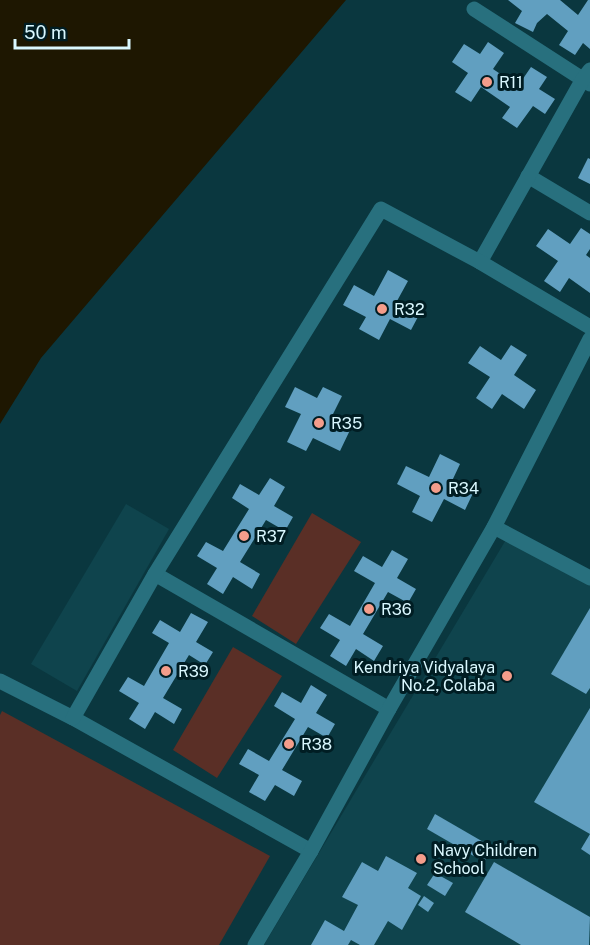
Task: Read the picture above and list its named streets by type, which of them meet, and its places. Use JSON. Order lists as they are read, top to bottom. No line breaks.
{"places":["R11","R32","R35","R34","R37","R36","R39","Kendriya Vidyalaya No.2, Colaba","R38","Navy Children School"],"scale_bar":"50 m"}
